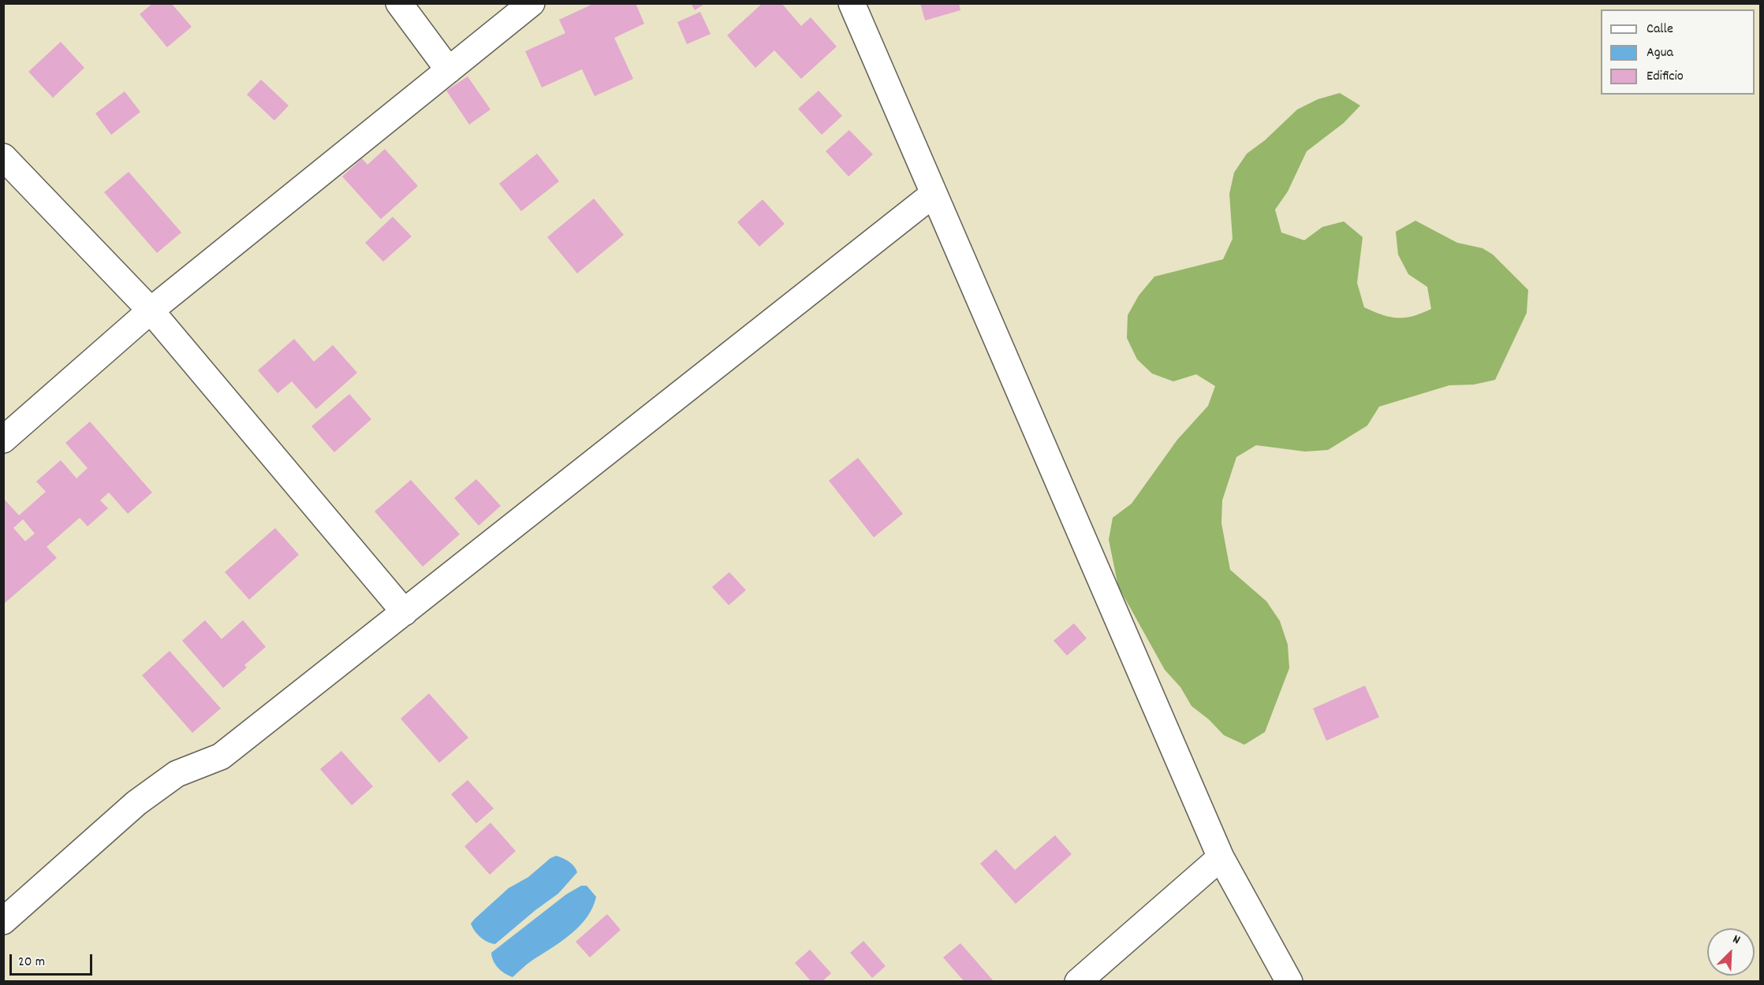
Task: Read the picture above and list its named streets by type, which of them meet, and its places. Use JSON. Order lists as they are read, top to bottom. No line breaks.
{"legend":["Calle","Agua","Edificio"],"scale_bar":"20 m","north":"top right"}
